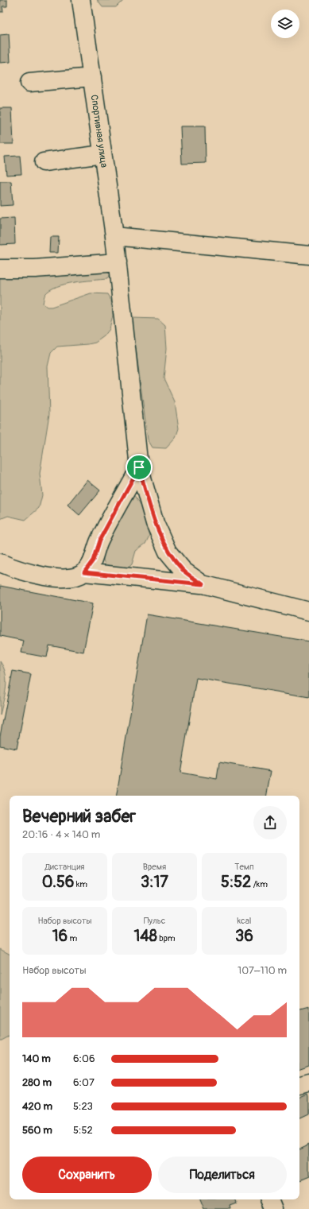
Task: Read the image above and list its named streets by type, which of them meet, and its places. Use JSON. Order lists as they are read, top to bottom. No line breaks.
{"streets":{"street":["Спортивная улица"]},"page":{"heading":["Вечерний забег","20:16 · 4 × 140 m"],"stats":[["Дистанция","0.56 km"],["Время","3:17"],["Темп","5:52 /km"],["Набор высоты","16 m"],["Пульс","148 bpm"],["kcal","36"]],"chart":["Набор высоты","107–110 m"],"list":[{"name":"140 m","note":"6:06"},{"name":"280 m","note":"6:07"},{"name":"420 m","note":"5:23"},{"name":"560 m","note":"5:52"}],"buttons":["Сохранить","Поделиться"]}}
